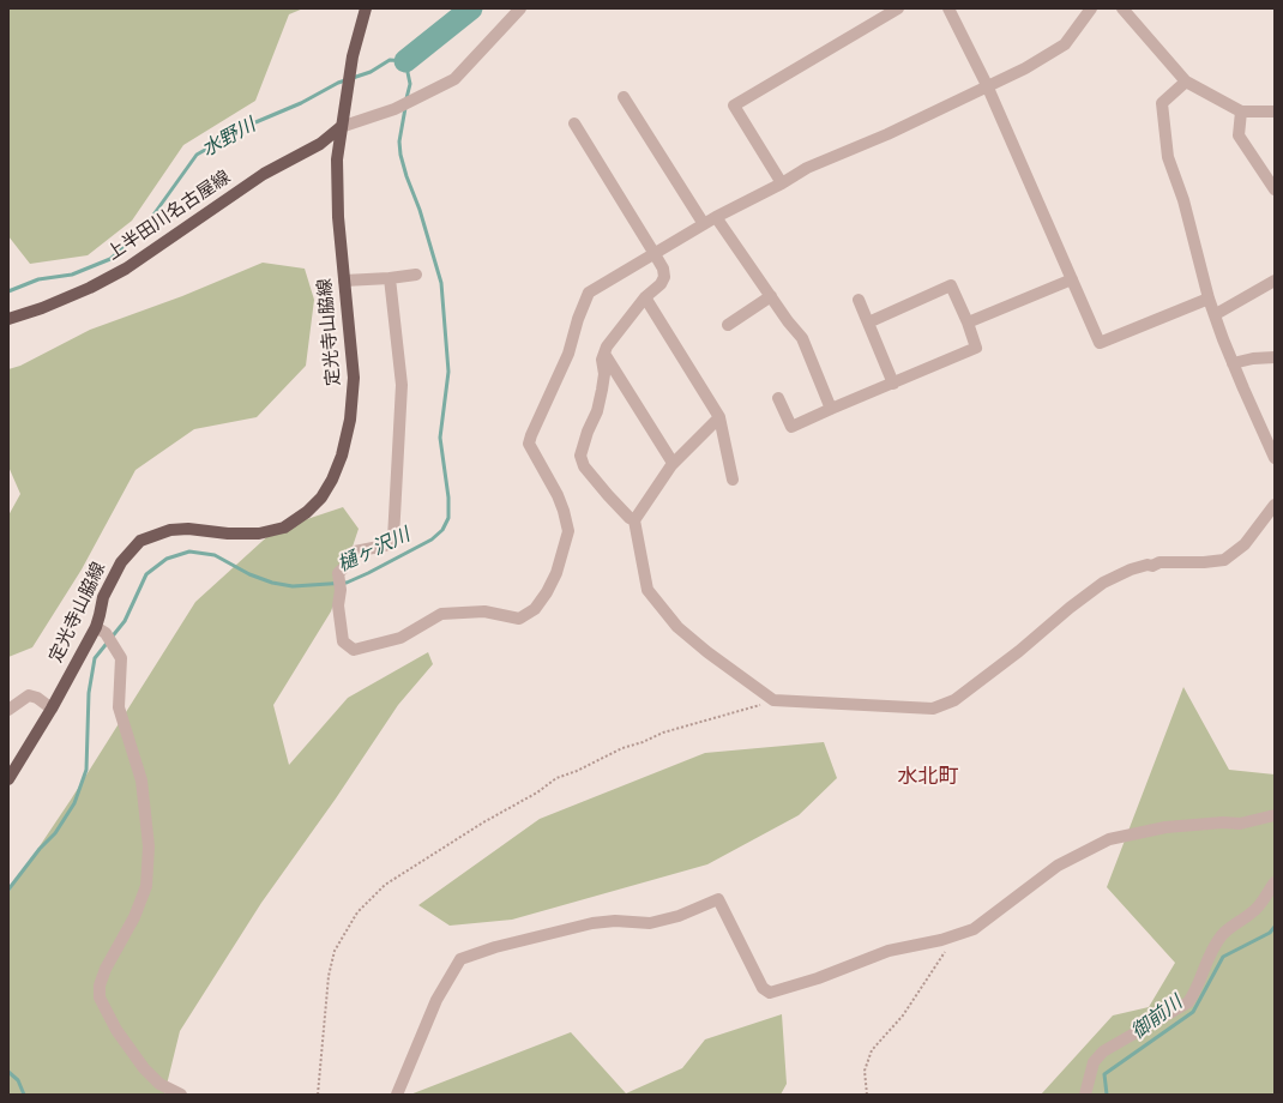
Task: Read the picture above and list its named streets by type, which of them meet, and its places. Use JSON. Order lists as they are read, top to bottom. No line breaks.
{"streets":{"main road":["上半田川名古屋線","定光寺山脇線"]},"crossings":[["上半田川名古屋線","定光寺山脇線"]],"districts":["水北町"],"water":["水野川","樋ヶ沢川","御前川"]}
